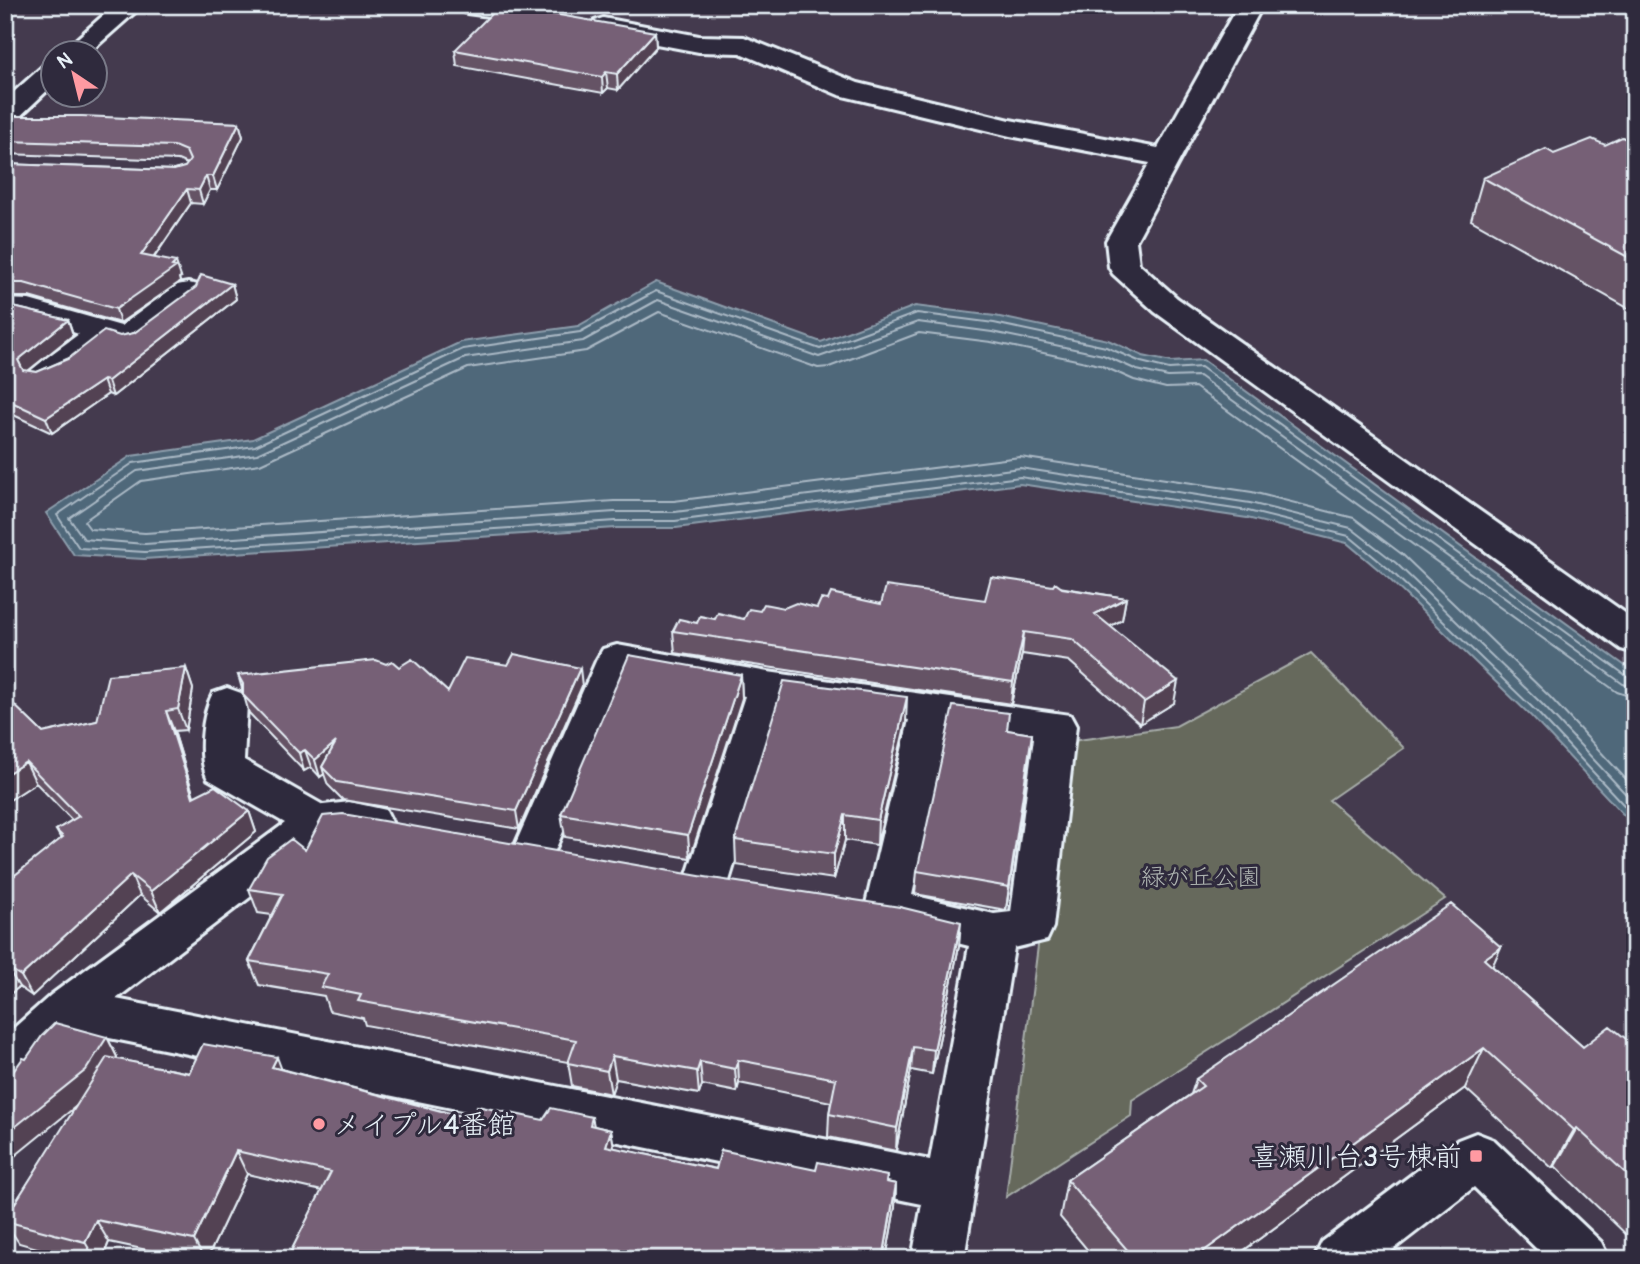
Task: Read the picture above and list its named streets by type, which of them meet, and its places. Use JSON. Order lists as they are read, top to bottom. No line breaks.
{"parks":["緑が丘公園"],"places":{"other":["メイプル4番館"],"transit":["喜瀬川台3号棟前"]},"north":"top left"}
